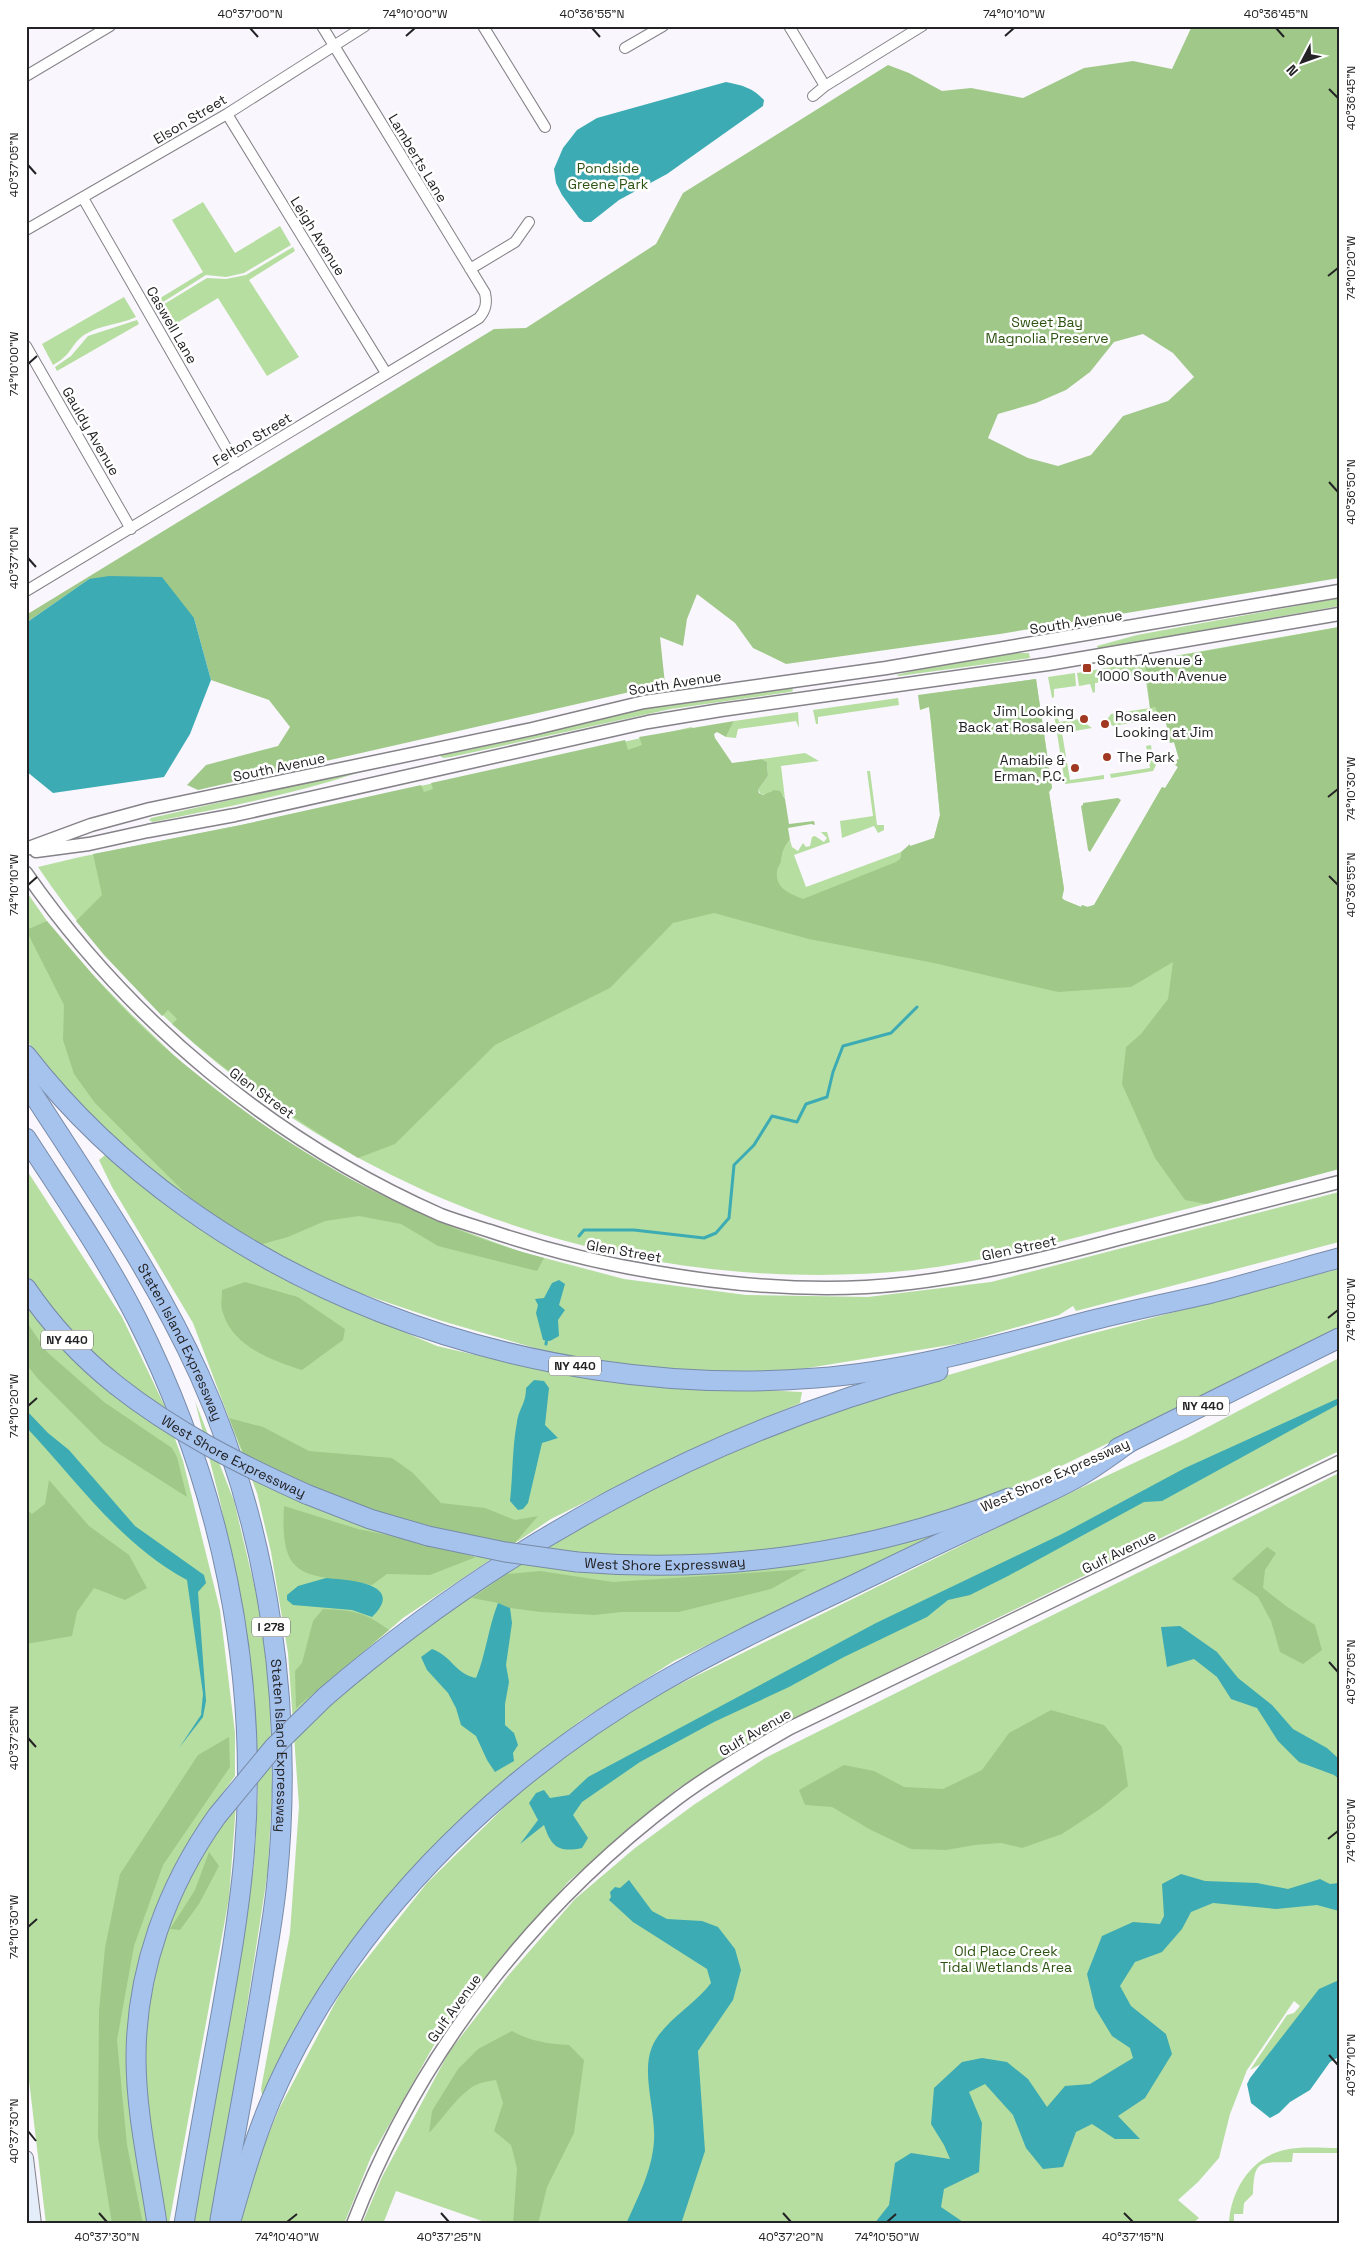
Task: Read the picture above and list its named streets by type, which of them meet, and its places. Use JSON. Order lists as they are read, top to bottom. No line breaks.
{"streets":{"highway":["NY 440","Staten Island Expressway","West Shore Expressway","I 278"],"street":["Elson Street","Lamberts Lane","Leigh Avenue","Caswell Lane","Gauldy Avenue","Felton Street","South Avenue","Glen Street","Gulf Avenue"]},"crossings":[["Elson Street","Lamberts Lane"],["Elson Street","Leigh Avenue"],["Elson Street","Caswell Lane"],["Lamberts Lane","Felton Street"],["Leigh Avenue","Felton Street"],["Caswell Lane","Felton Street"],["Gauldy Avenue","Felton Street"]],"parks":["Pondside Greene Park","Sweet Bay Magnolia Preserve","Old Place Creek Tidal Wetlands Area"],"places":{"transit":["South Avenue & 1000 South Avenue"],"other":["Jim Looking Back at Rosaleen","Rosaleen Looking at Jim","The Park","Amabile & Erman, P.C."]},"north":"bottom left","coordinates":["40°37'00\"N","74°10'00\"W","40°36'55\"N","74°10'10\"W","40°36'45\"N","40°37'05\"N","74°10'20\"W","40°36'50\"N","40°37'10\"N","74°10'30\"W","74°10'40\"W","40°37'25\"N","74°10'50\"W","40°37'30\"N","40°37'20\"N","40°37'15\"N"]}
